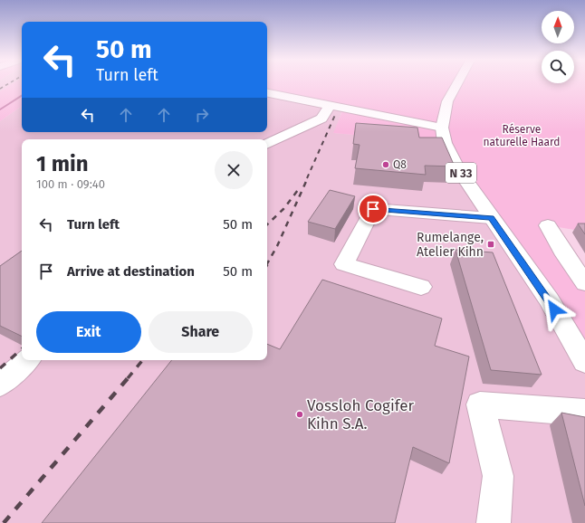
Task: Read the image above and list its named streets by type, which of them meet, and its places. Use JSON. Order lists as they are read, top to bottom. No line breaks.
{"streets":{"main road":["N 33"]},"parks":["Réserve naturelle Haard"],"places":{"other":["Q8","Vossloh Cogifer Kihn S.A."],"transit":["Rumelange, Atelier Kihn"]},"north":"top","page":{"turn":["50 m","Turn left"],"heading":["1 min","100 m · 09:40"],"list":[{"name":"Turn left","value":"50 m"},{"name":"Arrive at destination","value":"50 m"}],"buttons":["Exit","Share"]}}
